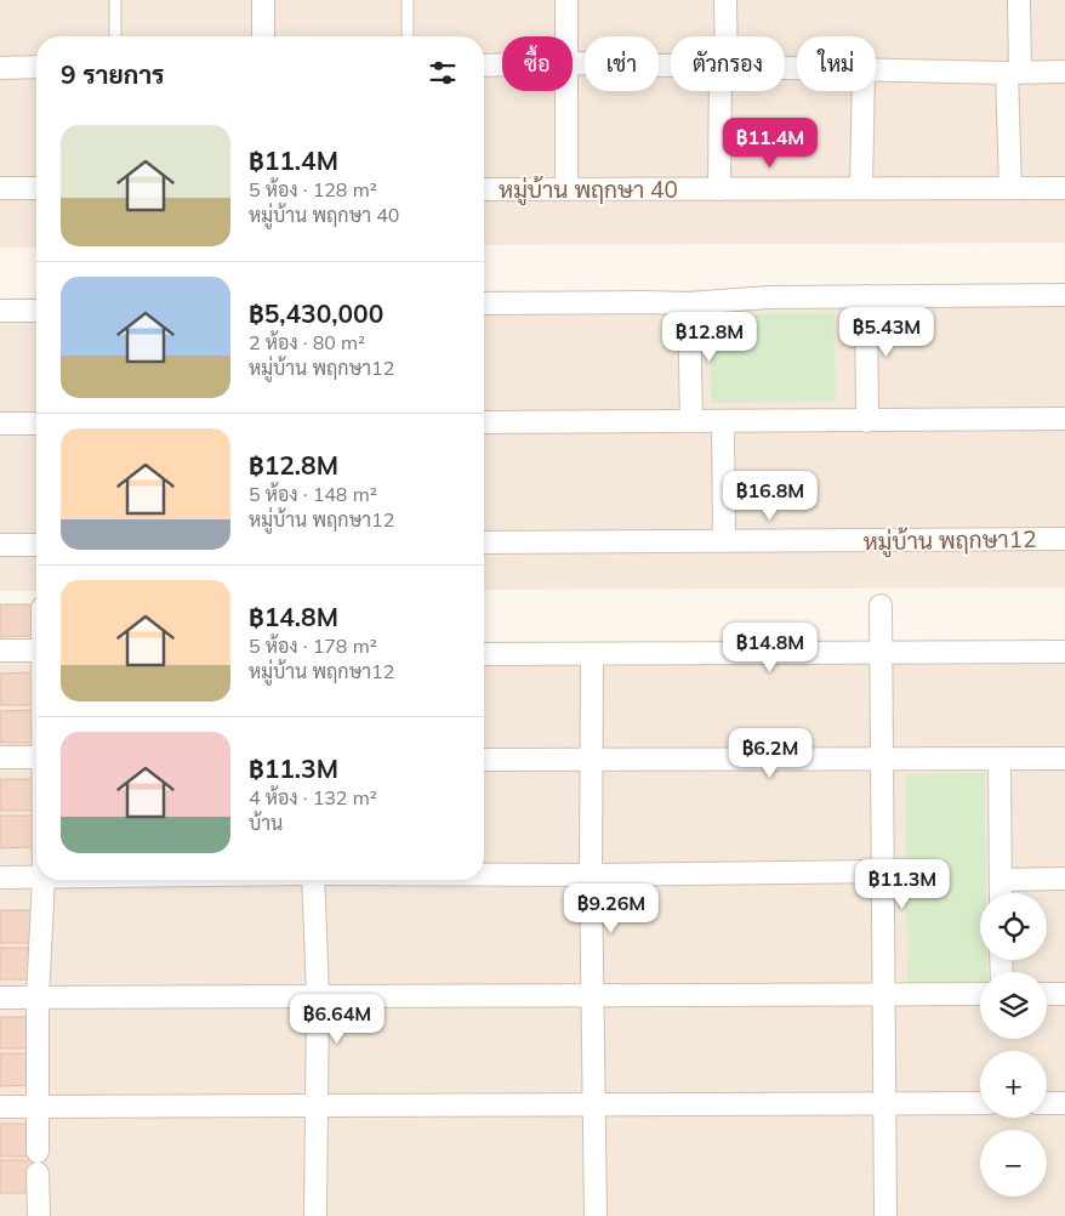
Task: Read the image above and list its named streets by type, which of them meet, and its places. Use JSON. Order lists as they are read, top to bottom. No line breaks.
{"streets":{"street":["หมู่บ้าน พฤกษา 40","หมู่บ้าน พฤกษา12"]},"page":{"chip":["ซื้อ","เช่า","ตัวกรอง","ใหม่"],"heading":"9 รายการ","list":[{"name":"฿11.4M","note":"5 ห้อง · 128 m² · หมู่บ้าน พฤกษา 40"},{"name":"฿5,430,000","note":"2 ห้อง · 80 m² · หมู่บ้าน พฤกษา12"},{"name":"฿12.8M","note":"5 ห้อง · 148 m² · หมู่บ้าน พฤกษา12"},{"name":"฿14.8M","note":"5 ห้อง · 178 m² · หมู่บ้าน พฤกษา12"},{"name":"฿11.3M","note":"4 ห้อง · 132 m² · บ้าน"}],"price":["฿11.4M","฿5.43M","฿12.8M","฿16.8M","฿14.8M","฿6.2M","฿11.3M","฿9.26M","฿6.64M"],"map_buttons":["+","−"]}}
